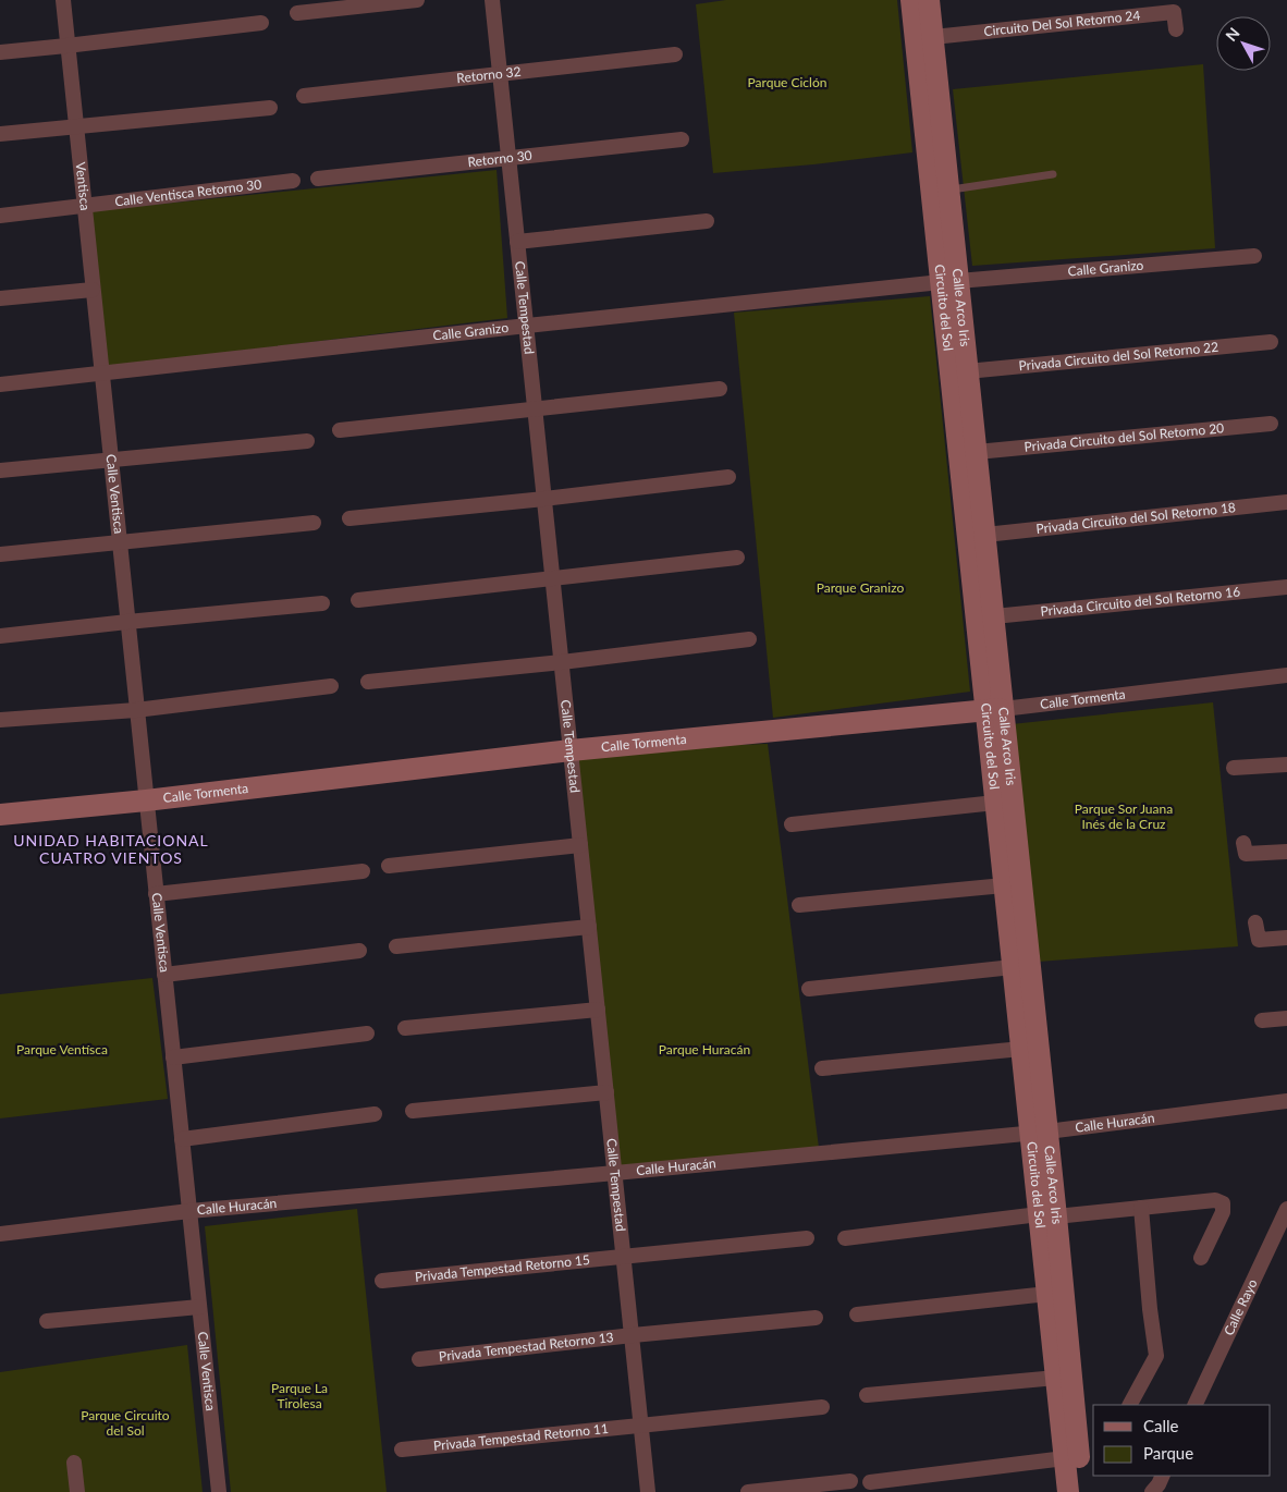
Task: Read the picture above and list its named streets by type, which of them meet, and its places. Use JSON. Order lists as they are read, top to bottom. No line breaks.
{"streets":{"street":["Circuito Del Sol Retorno 24","Retorno 32","Retorno 30","Ventisca","Calle Ventisca Retorno 30","Calle Granizo","Calle Tempestad","Circuito del Sol","Calle Arco Iris","Privada Circuito del Sol Retorno 22","Privada Circuito del Sol Retorno 20","Calle Ventisca","Privada Circuito del Sol Retorno 18","Privada Circuito del Sol Retorno 16","Calle Tormenta","Calle Huracán","Privada Tempestad Retorno 15","Calle Rayo","Privada Tempestad Retorno 13","Privada Tempestad Retorno 11"]},"crossings":[["Circuito Del Sol Retorno 24","Calle Arco Iris"],["Retorno 32","Calle Tempestad"],["Retorno 30","Calle Tempestad"],["Ventisca","Calle Ventisca Retorno 30"],["Ventisca","Calle Granizo"],["Ventisca","Calle Ventisca"],["Calle Granizo","Calle Tempestad"],["Calle Granizo","Circuito del Sol"],["Calle Granizo","Calle Arco Iris"],["Calle Granizo","Calle Ventisca"],["Calle Tempestad","Calle Tormenta"],["Calle Tempestad","Calle Huracán"],["Calle Tempestad","Privada Tempestad Retorno 15"],["Calle Tempestad","Privada Tempestad Retorno 13"],["Calle Tempestad","Privada Tempestad Retorno 11"],["Circuito del Sol","Calle Arco Iris"],["Circuito del Sol","Calle Tormenta"],["Circuito del Sol","Calle Huracán"],["Calle Arco Iris","Privada Circuito del Sol Retorno 22"],["Calle Arco Iris","Privada Circuito del Sol Retorno 20"],["Calle Arco Iris","Privada Circuito del Sol Retorno 18"],["Calle Arco Iris","Privada Circuito del Sol Retorno 16"],["Calle Arco Iris","Calle Tormenta"],["Calle Arco Iris","Calle Huracán"],["Calle Ventisca","Calle Tormenta"],["Calle Ventisca","Calle Huracán"]],"districts":["UNIDAD HABITACIONAL CUATRO VIENTOS"],"parks":["Parque Ciclón","Parque Granizo","Parque Sor Juana Inés de la Cruz","Parque Ventísca","Parque Huracán","Parque La Tirolesa","Parque Circuito del Sol"],"legend":["Calle","Parque"],"north":"top left"}
